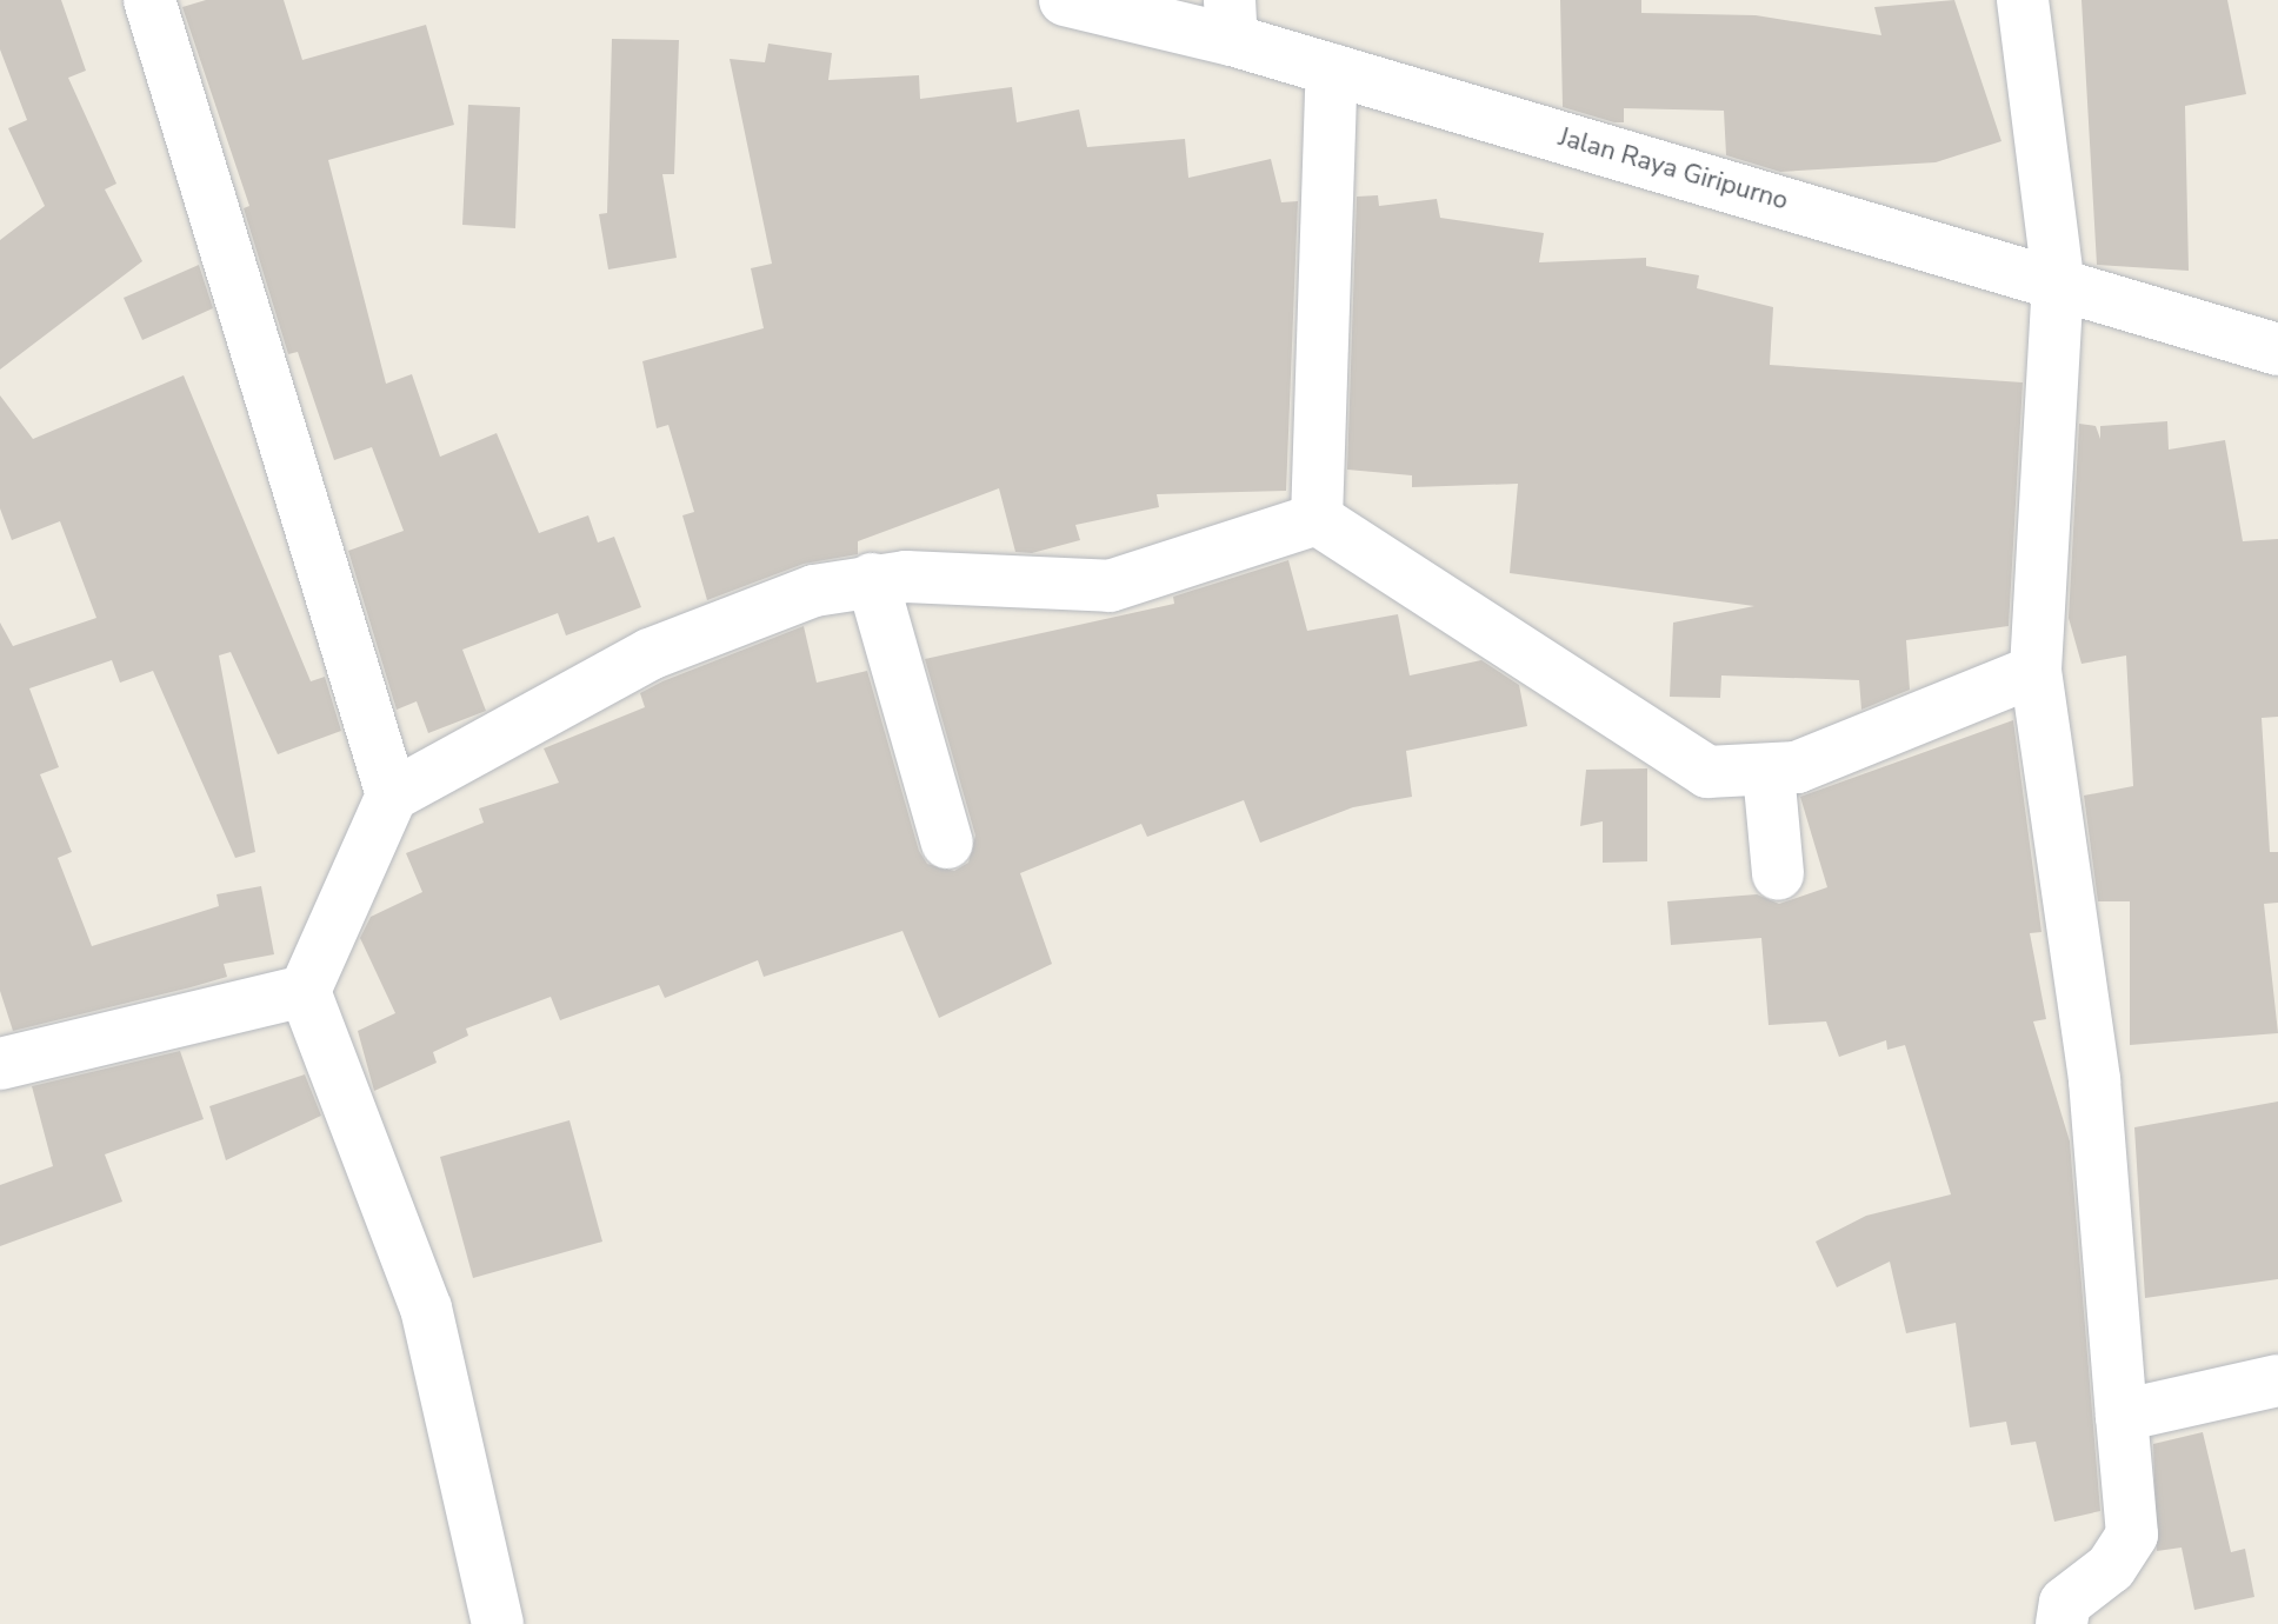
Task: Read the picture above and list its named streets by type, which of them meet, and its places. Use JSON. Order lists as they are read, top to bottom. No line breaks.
{"streets":{"street":["Jalan Raya Giripurno"]}}
